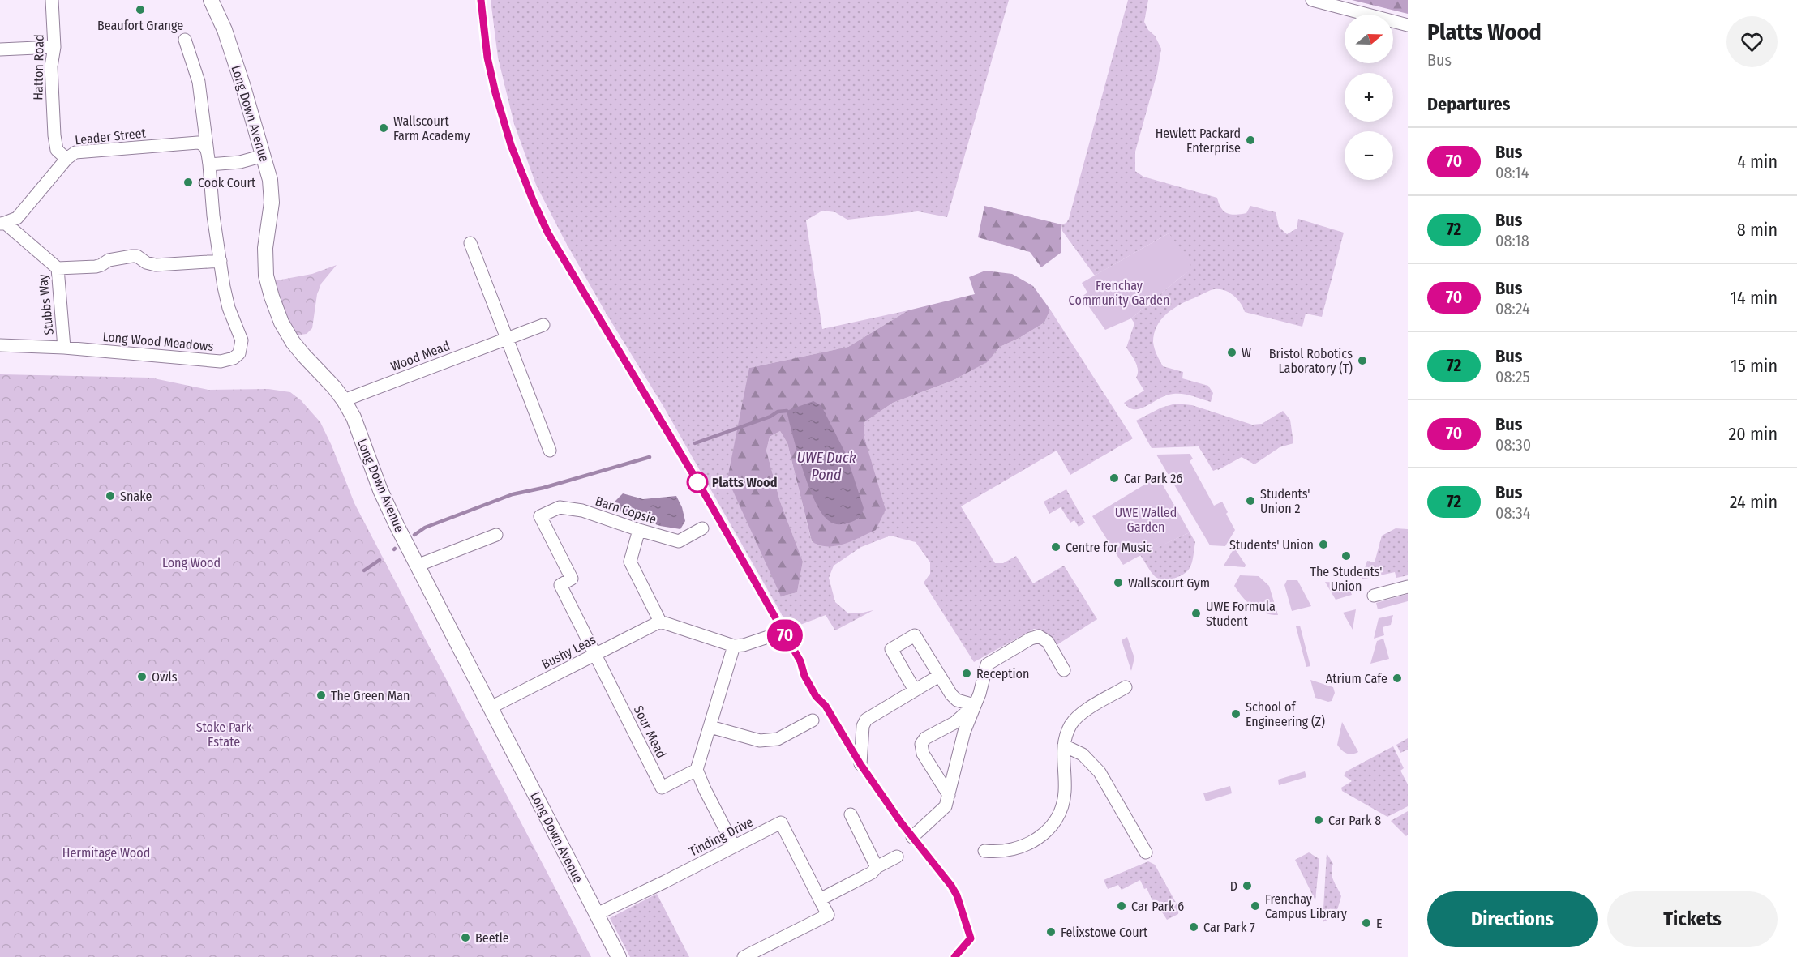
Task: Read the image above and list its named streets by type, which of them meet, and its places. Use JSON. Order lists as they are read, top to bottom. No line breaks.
{"streets":{"street":["Hatton Road","Long Down Avenue","Leader Street","Stubbs Way","Long Wood Meadows","Wood Mead","Barn Copsie","Bushy Leas","Sour Mead","Tinding Drive"]},"crossings":[["Hatton Road","Leader Street"],["Long Down Avenue","Wood Mead"],["Long Down Avenue","Bushy Leas"],["Long Down Avenue","Tinding Drive"],["Leader Street","Stubbs Way"],["Leader Street","Long Wood Meadows"],["Stubbs Way","Long Wood Meadows"],["Barn Copsie","Bushy Leas"],["Barn Copsie","Sour Mead"],["Bushy Leas","Sour Mead"]],"water":["UWE Duck Pond"],"parks":["Frenchay Community Garden","UWE Walled Garden","Long Wood","Stoke Park Estate","Hermitage Wood"],"places":["Beaufort Grange","Wallscourt Farm Academy","Hewlett Packard Enterprise","Cook Court","W","Bristol Robotics Laboratory (T)","Car Park 26","Platts Wood","Snake","Students' Union 2","Students' Union","Centre for Music","The Students' Union","Wallscourt Gym","UWE Formula Student","Reception","Owls","Atrium Cafe","The Green Man","School of Engineering (Z)","Car Park 8","D","Car Park 6","Frenchay Campus Library","E","Car Park 7","Felixstowe Court","Beetle"],"lines":["bus line 70"],"north":"right","page":{"on_map":"70","heading":[["Platts Wood","Bus"],"Departures"],"map_buttons":["+","−"],"list":[{"mark":"70","name":"Bus","note":"08:14","value":"4 min"},{"mark":"72","name":"Bus","note":"08:18","value":"8 min"},{"mark":"70","name":"Bus","note":"08:24","value":"14 min"},{"mark":"72","name":"Bus","note":"08:25","value":"15 min"},{"mark":"70","name":"Bus","note":"08:30","value":"20 min"},{"mark":"72","name":"Bus","note":"08:34","value":"24 min"}],"buttons":["Directions","Tickets"]}}
